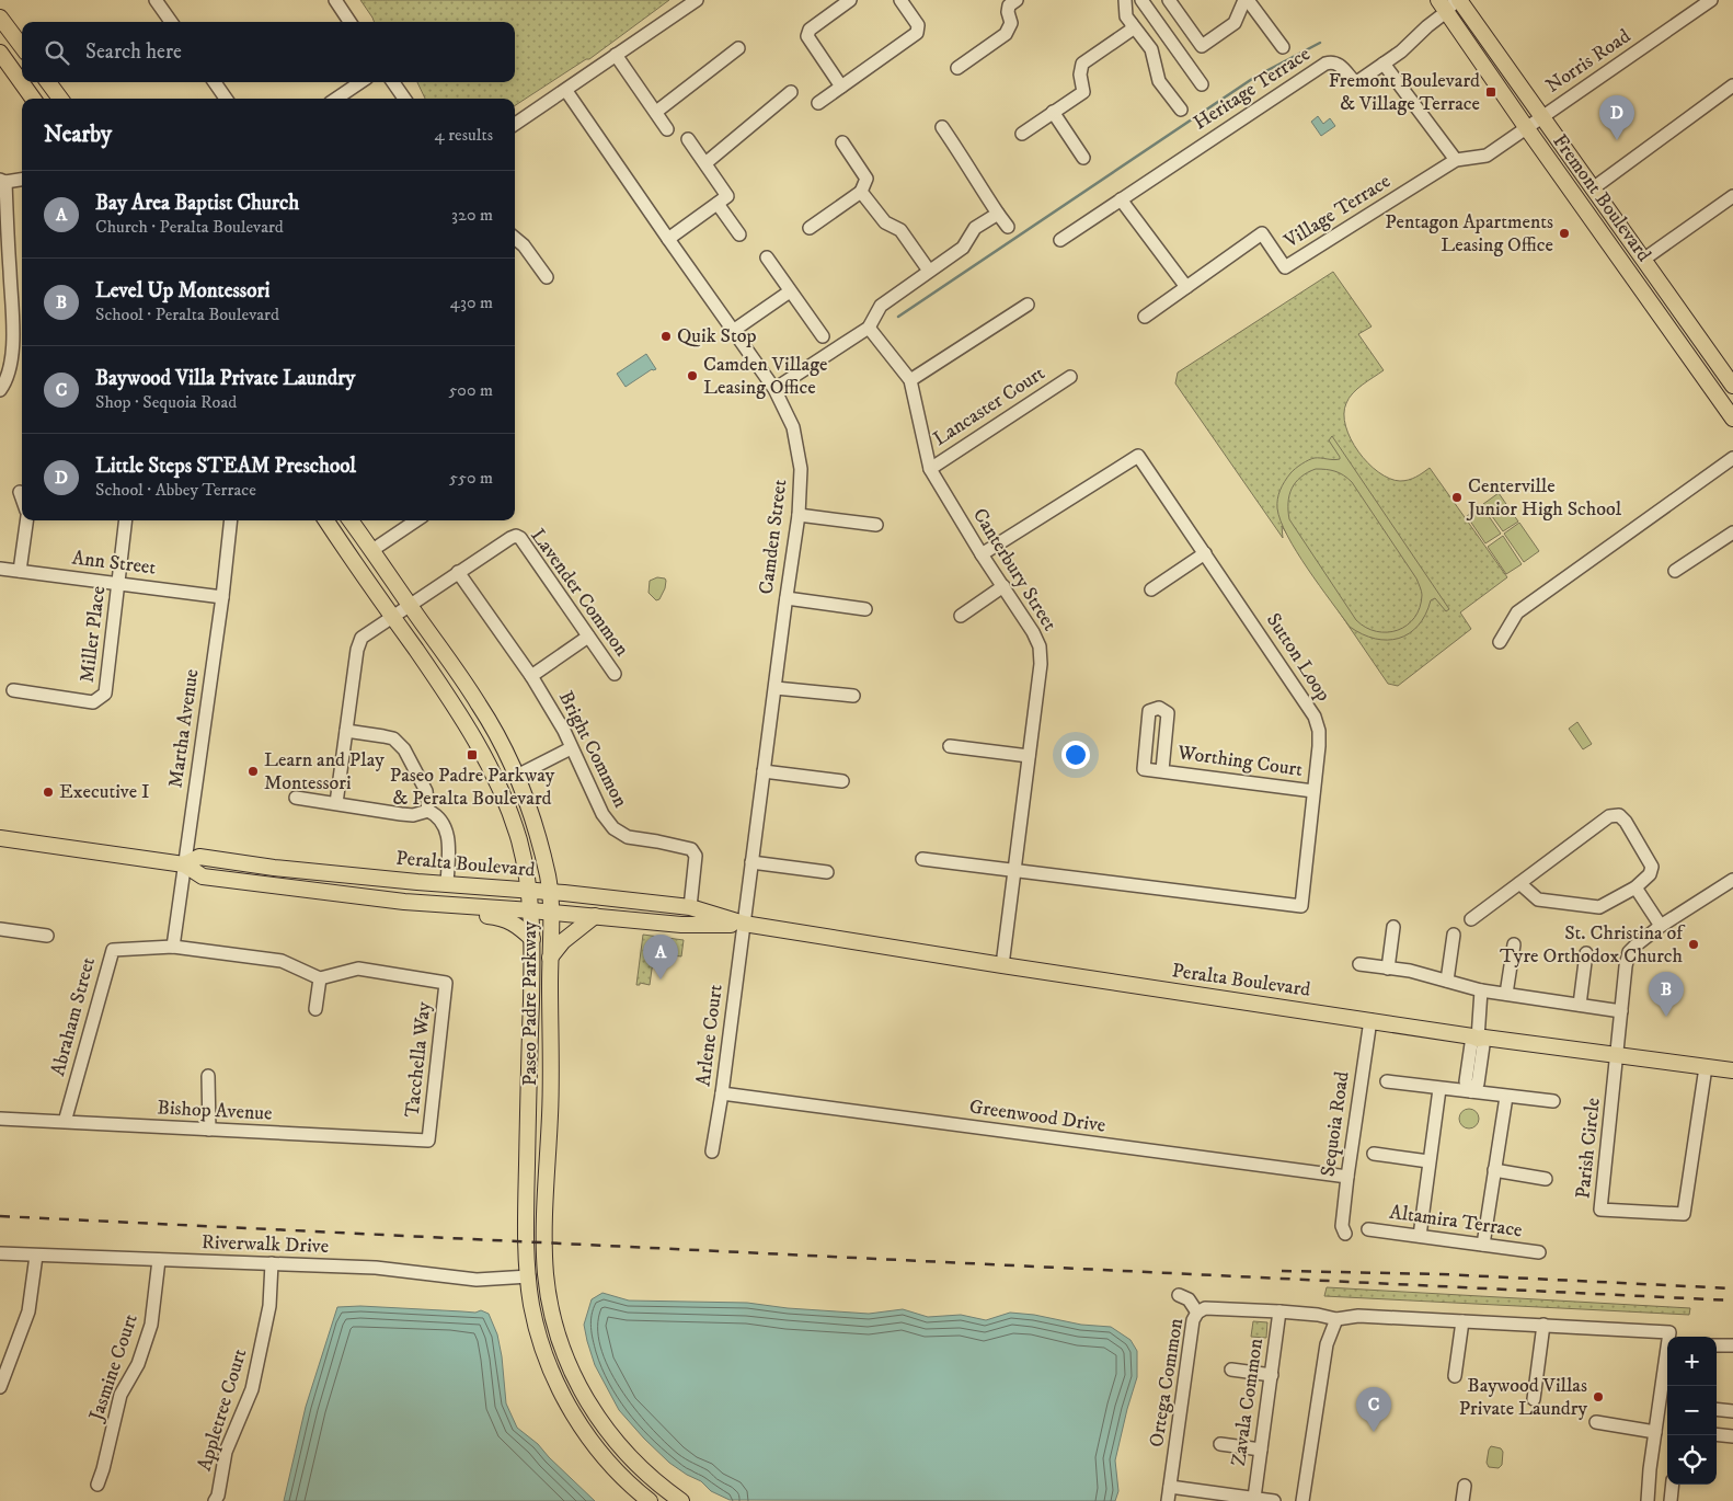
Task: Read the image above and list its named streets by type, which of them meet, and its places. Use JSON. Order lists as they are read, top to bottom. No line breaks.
{"streets":{"main road":["Fremont Boulevard","Peralta Boulevard","Paseo Padre Parkway"],"street":["Norris Road","Heritage Terrace","Village Terrace","Lancaster Court","Camden Street","Ann Street","Canterbury Street","Lavender Common","Miller Place","Sutton Loop","Martha Avenue","Bright Common","Worthing Court","Abraham Street","Arlene Court","Tacchella Way","Bishop Avenue","Greenwood Drive","Sequoia Road","Parish Circle","Altamira Terrace","Riverwalk Drive","Jasmine Court","Ortega Common","Zavala Common","Appletree Court"]},"crossings":[["Norris Road","Fremont Boulevard"],["Norris Road","Village Terrace"],["Heritage Terrace","Fremont Boulevard"],["Fremont Boulevard","Village Terrace"],["Lancaster Court","Canterbury Street"],["Camden Street","Peralta Boulevard"],["Camden Street","Arlene Court"],["Ann Street","Miller Place"],["Ann Street","Martha Avenue"],["Canterbury Street","Sutton Loop"],["Canterbury Street","Peralta Boulevard"],["Lavender Common","Bright Common"],["Sutton Loop","Worthing Court"],["Martha Avenue","Peralta Boulevard"],["Martha Avenue","Abraham Street"],["Bright Common","Peralta Boulevard"],["Peralta Boulevard","Paseo Padre Parkway"],["Peralta Boulevard","Arlene Court"],["Peralta Boulevard","Sequoia Road"],["Peralta Boulevard","Parish Circle"],["Paseo Padre Parkway","Riverwalk Drive"],["Abraham Street","Bishop Avenue"],["Arlene Court","Greenwood Drive"],["Tacchella Way","Bishop Avenue"],["Greenwood Drive","Sequoia Road"],["Riverwalk Drive","Jasmine Court"],["Riverwalk Drive","Appletree Court"],["Ortega Common","Zavala Common"]],"places":{"transit":["Fremont Boulevard & Village Terrace","Paseo Padre Parkway & Peralta Boulevard"],"other":["Pentagon Apartments Leasing Office","Quik Stop","Camden Village Leasing Office","Centerville Junior High School","Learn and Play Montessori","Executive I","St. Christina of Tyre Orthodox Church","Baywood Villas Private Laundry"]},"page":{"search":"Search here","pins":["D","A","B","C"],"heading":["Nearby","4 results"],"list":[{"mark":"A","name":"Bay Area Baptist Church","note":"Church · Peralta Boulevard","value":"320 m"},{"mark":"B","name":"Level Up Montessori","note":"School · Peralta Boulevard","value":"430 m"},{"mark":"C","name":"Baywood Villa Private Laundry","note":"Shop · Sequoia Road","value":"500 m"},{"mark":"D","name":"Little Steps STEAM Preschool","note":"School · Abbey Terrace","value":"550 m"}],"map_buttons":["+","−"]}}
